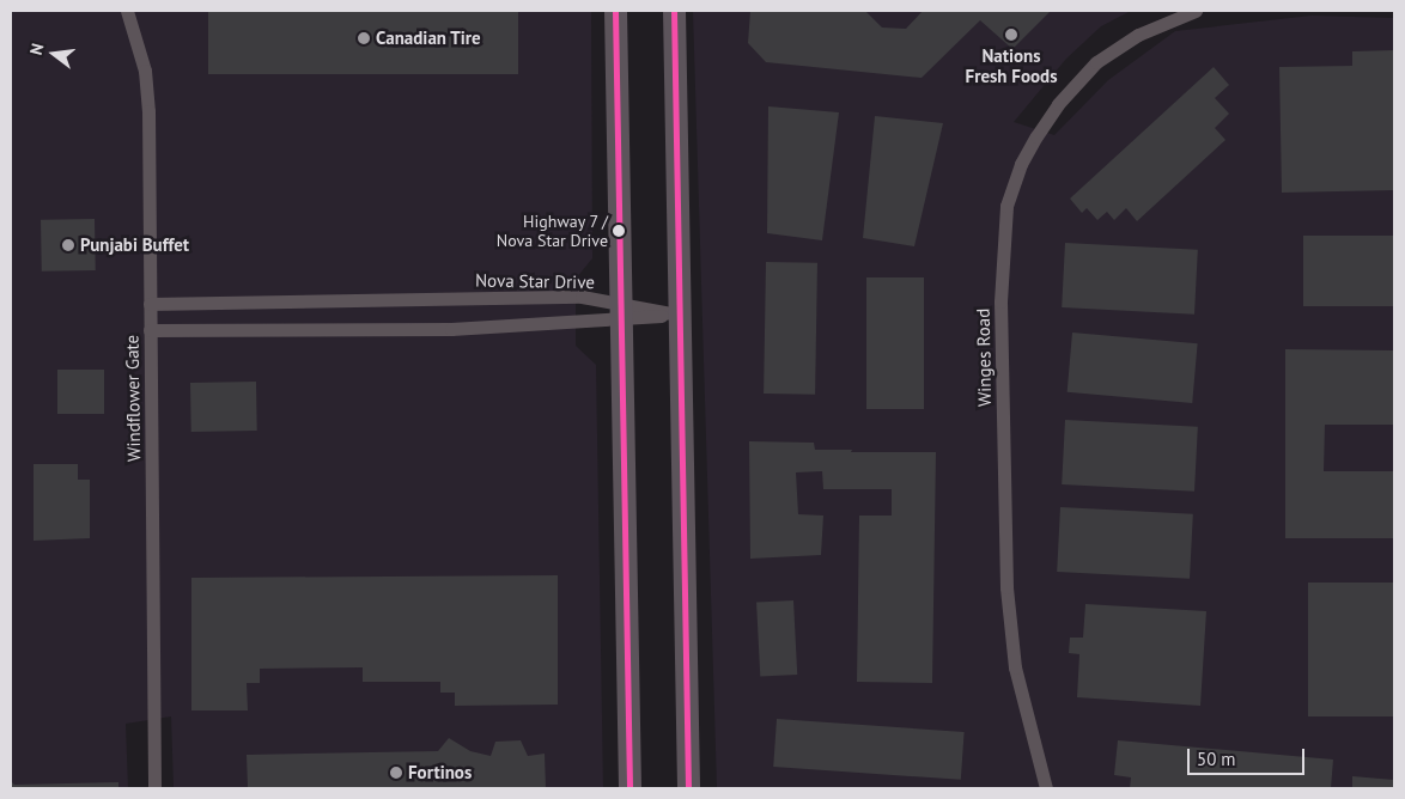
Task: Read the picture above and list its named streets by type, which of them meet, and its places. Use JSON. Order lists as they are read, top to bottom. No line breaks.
{"streets":{"street":["Nova Star Drive","Winges Road","Windflower Gate"]},"crossings":[["Nova Star Drive","Windflower Gate"]],"places":["Nations Fresh Foods","Canadian Tire","Highway 7 / Nova Star Drive","Punjabi Buffet","Fortinos"],"scale_bar":"50 m","north":"left"}
